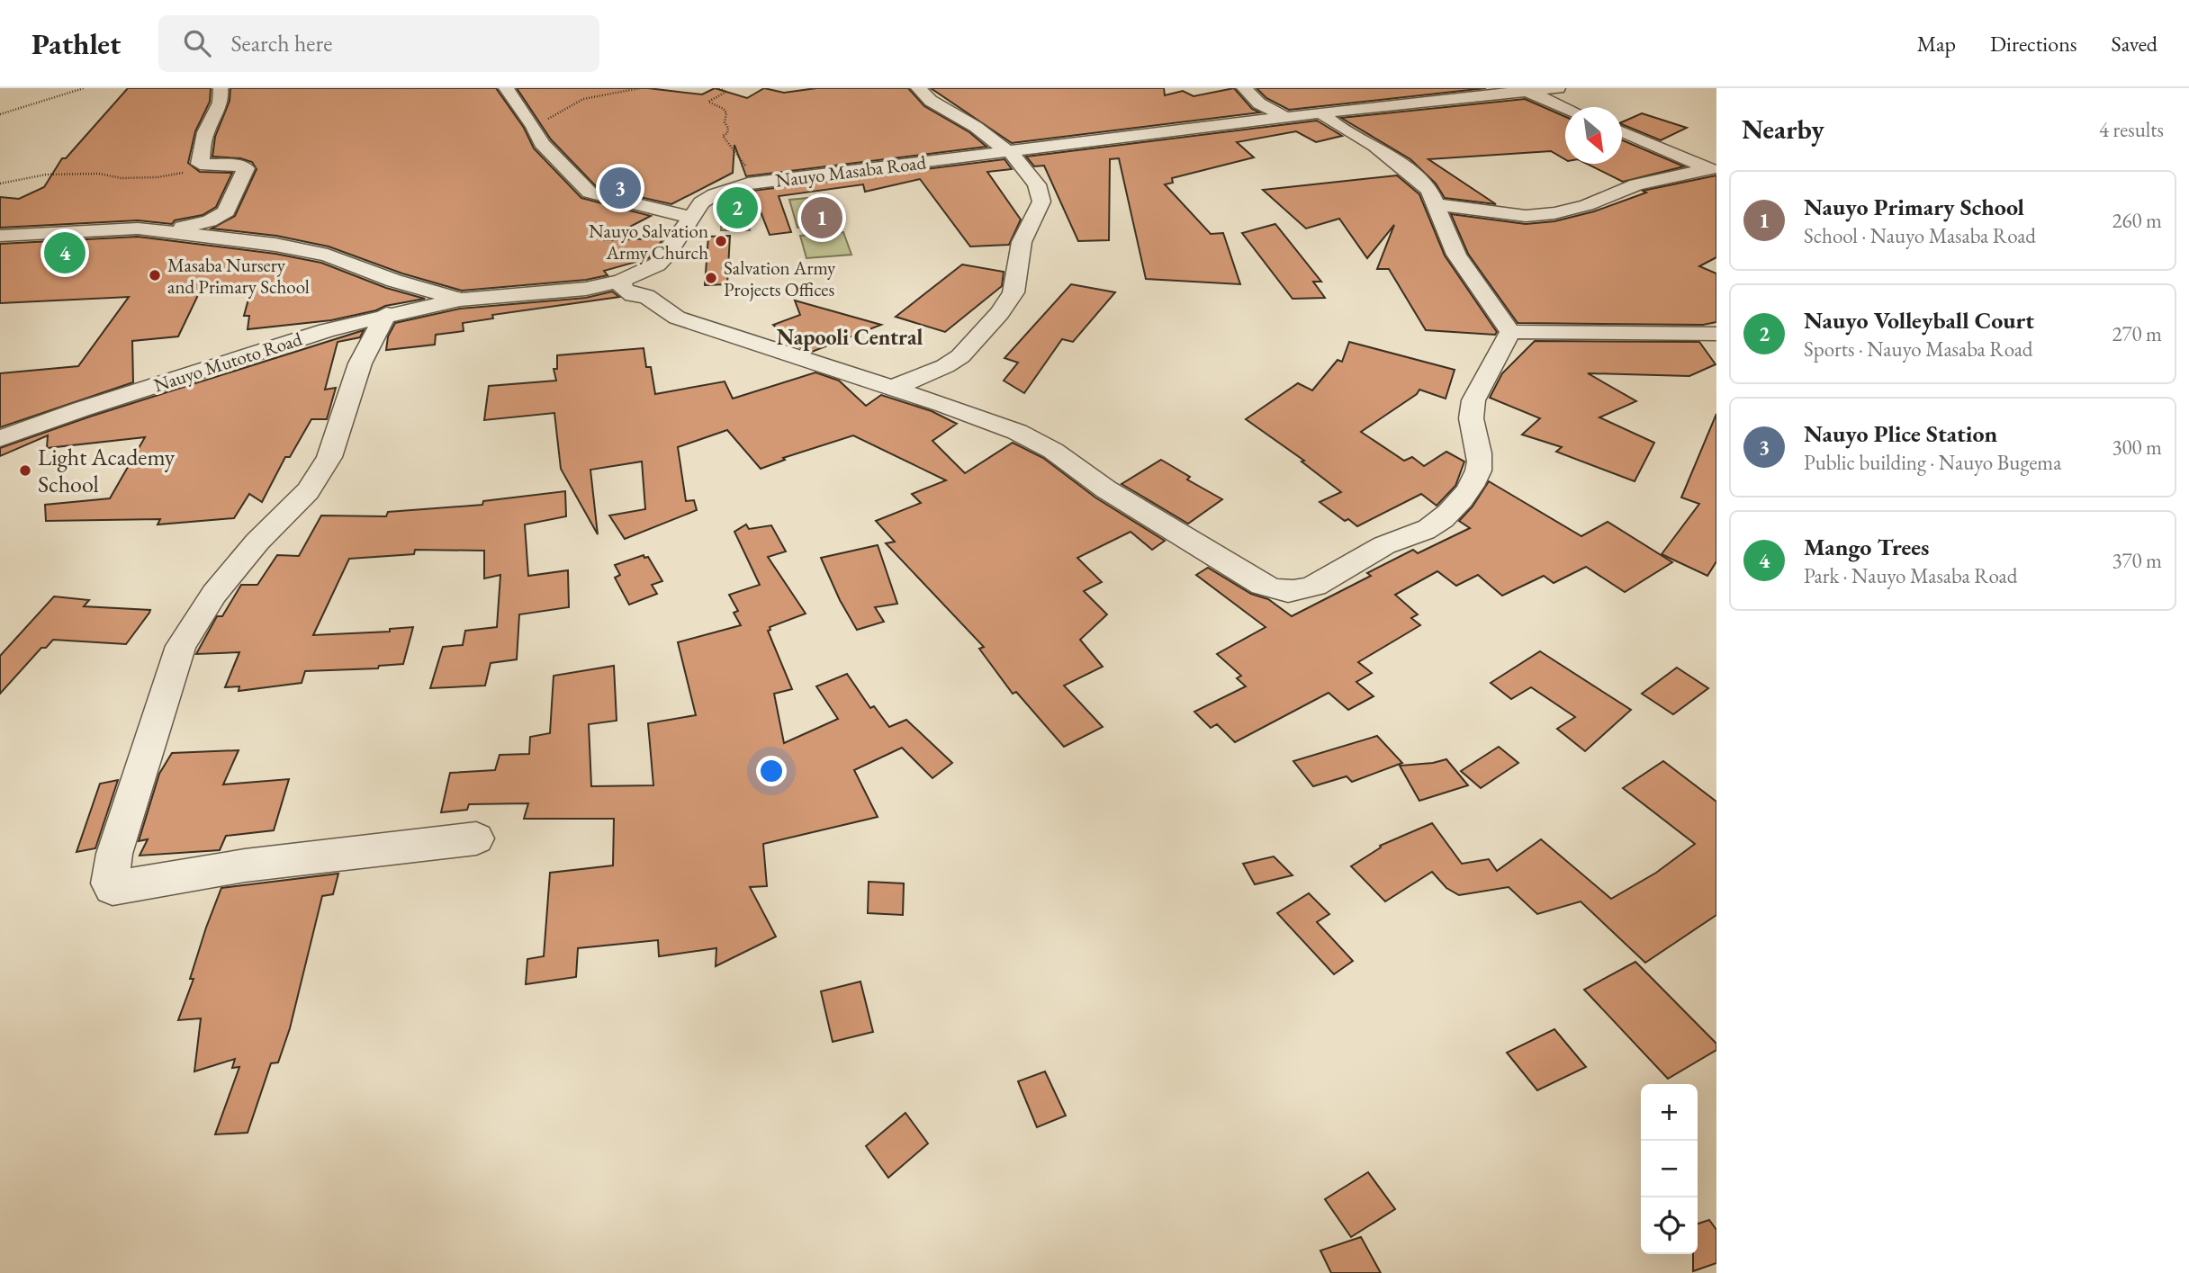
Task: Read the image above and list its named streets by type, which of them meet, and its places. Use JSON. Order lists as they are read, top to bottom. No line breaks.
{"streets":{"street":["Nauyo Masaba Road","Nauyo Mutoto Road"]},"crossings":[["Nauyo Masaba Road","Nauyo Mutoto Road"]],"districts":["Napooli Central"],"places":["Nauyo Salvation Army Church","Masaba Nursery and Primary School","Salvation Army Projects Offices","Light Academy School"],"north":"bottom right","page":{"header":"Pathlet","search":"Search here","nav":["Map","Directions","Saved"],"heading":["Nearby","4 results"],"pins":["3","2","1","4"],"list":[{"mark":"1","name":"Nauyo Primary School","note":"School · Nauyo Masaba Road","value":"260 m"},{"mark":"2","name":"Nauyo Volleyball Court","note":"Sports · Nauyo Masaba Road","value":"270 m"},{"mark":"3","name":"Nauyo Plice Station","note":"Public building · Nauyo Bugema","value":"300 m"},{"mark":"4","name":"Mango Trees","note":"Park · Nauyo Masaba Road","value":"370 m"}],"map_buttons":["+","−"]}}
